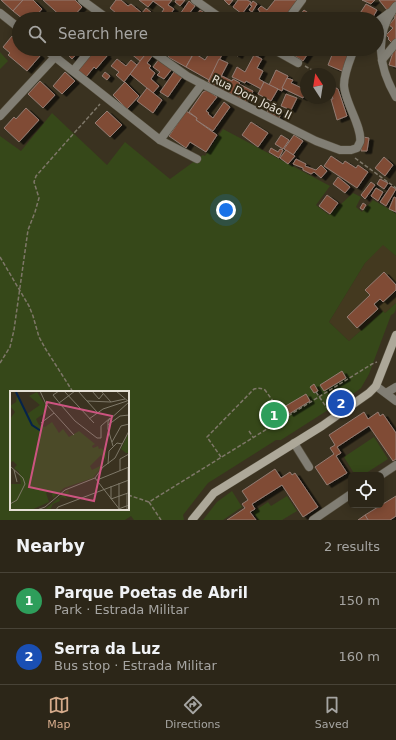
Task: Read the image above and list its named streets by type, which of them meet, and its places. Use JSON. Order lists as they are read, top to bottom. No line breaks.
{"streets":{"street":["Rua Dom João II"]},"north":"top","page":{"search":"Search here","pins":["2","1"],"heading":["Nearby","2 results"],"list":[{"mark":"1","name":"Parque Poetas de Abril","note":"Park · Estrada Militar","value":"150 m"},{"mark":"2","name":"Serra da Luz","note":"Bus stop · Estrada Militar","value":"160 m"}],"nav":["Map","Directions","Saved"]}}
